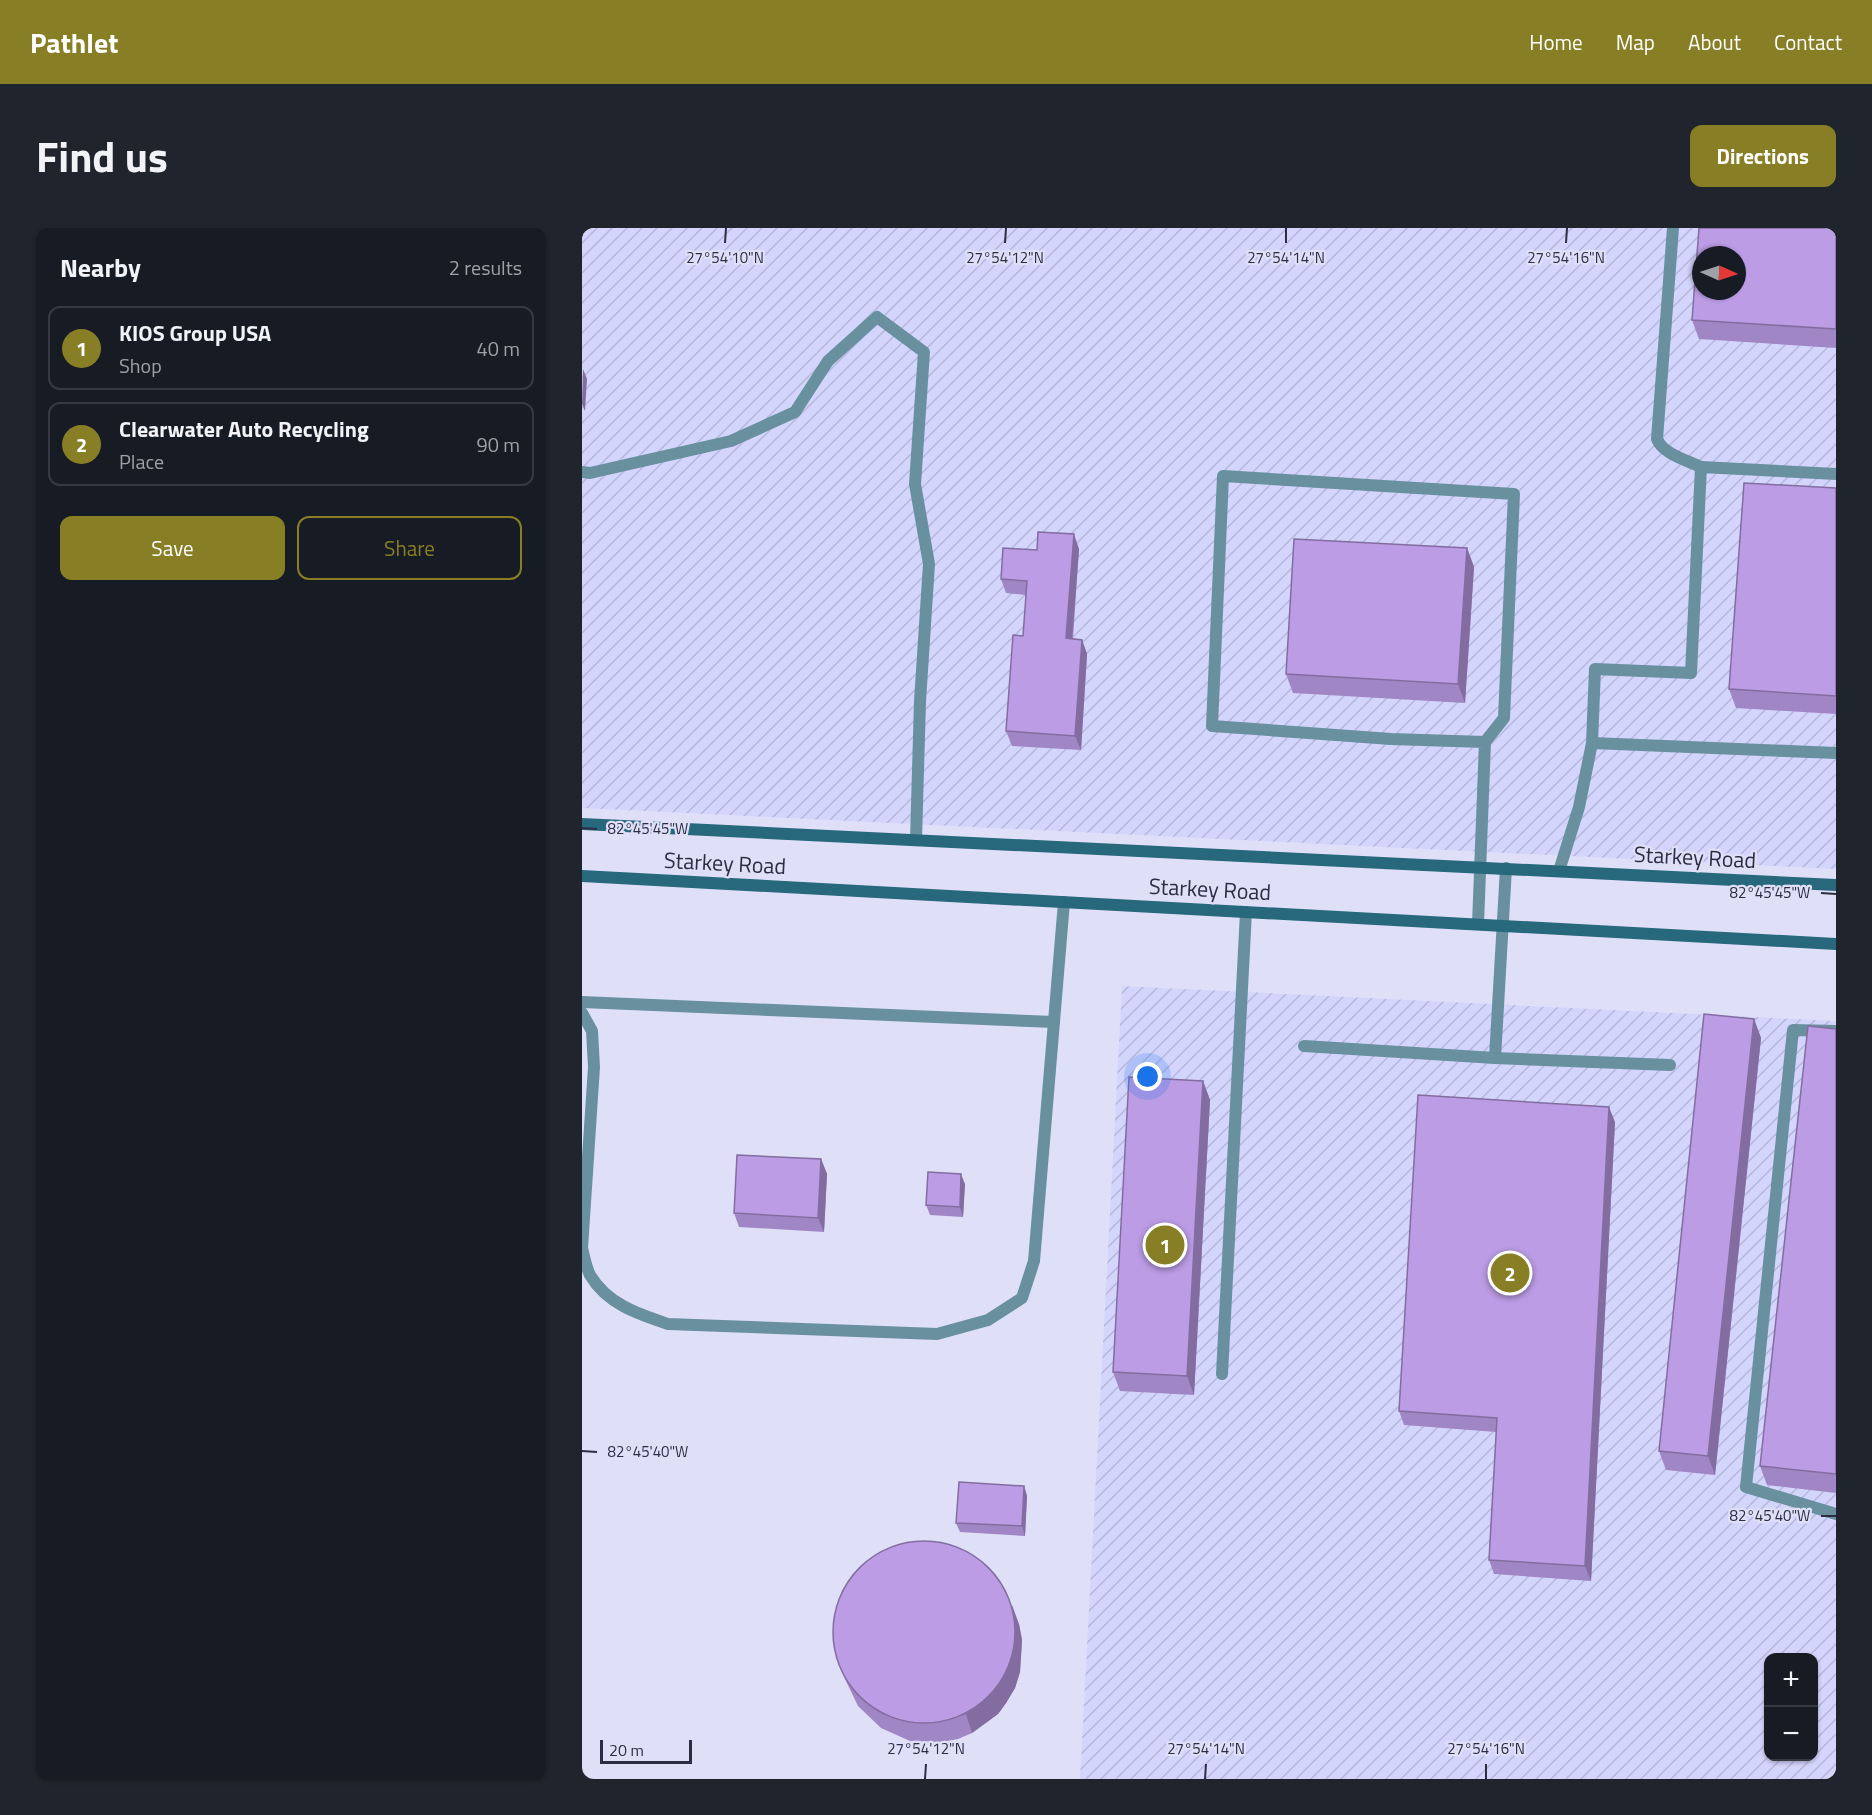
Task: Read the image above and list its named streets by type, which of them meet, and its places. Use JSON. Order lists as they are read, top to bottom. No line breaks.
{"streets":{"main road":["Starkey Road"]},"scale_bar":"20 m","north":"right","page":{"header":"Pathlet","nav":["Home","Map","About","Contact"],"title":"Find us","buttons":["Directions",["Save","Share"]],"heading":["Nearby","2 results"],"list":[{"mark":"1","name":"KIOS Group USA","note":"Shop","value":"40 m"},{"mark":"2","name":"Clearwater Auto Recycling","note":"Place","value":"90 m"}],"pins":["1","2"],"map_buttons":["+","−"],"scale":"20 m"},"coordinates":["27°54'10\"N","27°54'12\"N","27°54'14\"N","27°54'16\"N","82°45'45\"W","82°45'40\"W"]}
